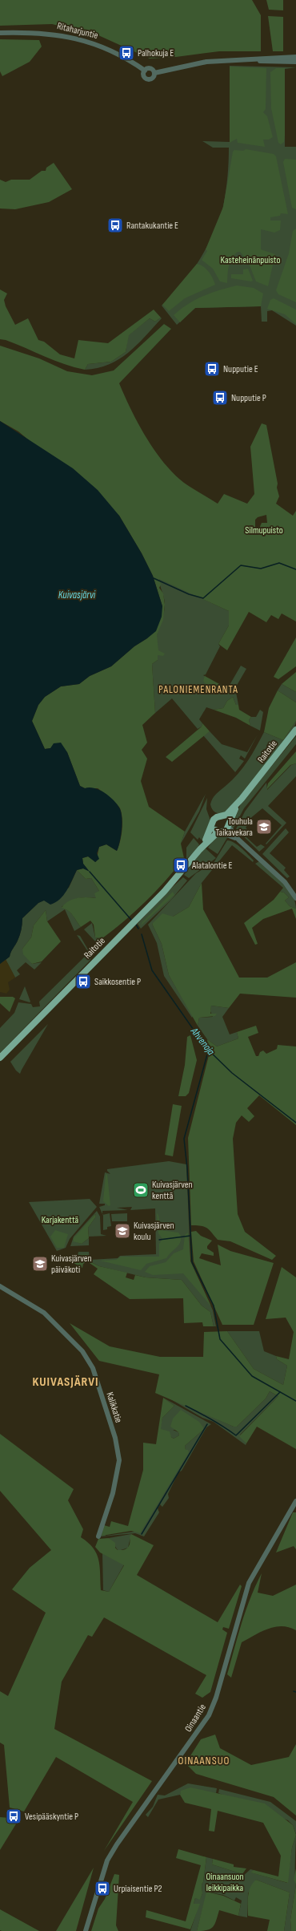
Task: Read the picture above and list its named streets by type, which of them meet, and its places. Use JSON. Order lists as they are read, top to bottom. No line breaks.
{"streets":{"main road":["Raitotie"],"street":["Ritaharjuntie","Kalikkatie","Oinaantie"]},"districts":["PALONIEMENRANTA","KUIVASJÄRVI","OINAANSUO"],"water":["Kuivasjärvi","Ahvenoja"],"parks":["Kasteheinänpuisto","Silmupuisto","Karjakenttä","Oinaansuon leikkipaikka"],"places":{"bus stop":["Palhokuja E","Rantakukantie E","Nupputie E","Nupputie P","Alatalontie E","Saikkosentie P","Vesipääskyntie P","Urpiaisentie P2"],"school or university":["Touhula Taikavekara","Kuivasjärven koulu","Kuivasjärven päiväkoti"],"sports":["Kuivasjärven kenttä"]}}
